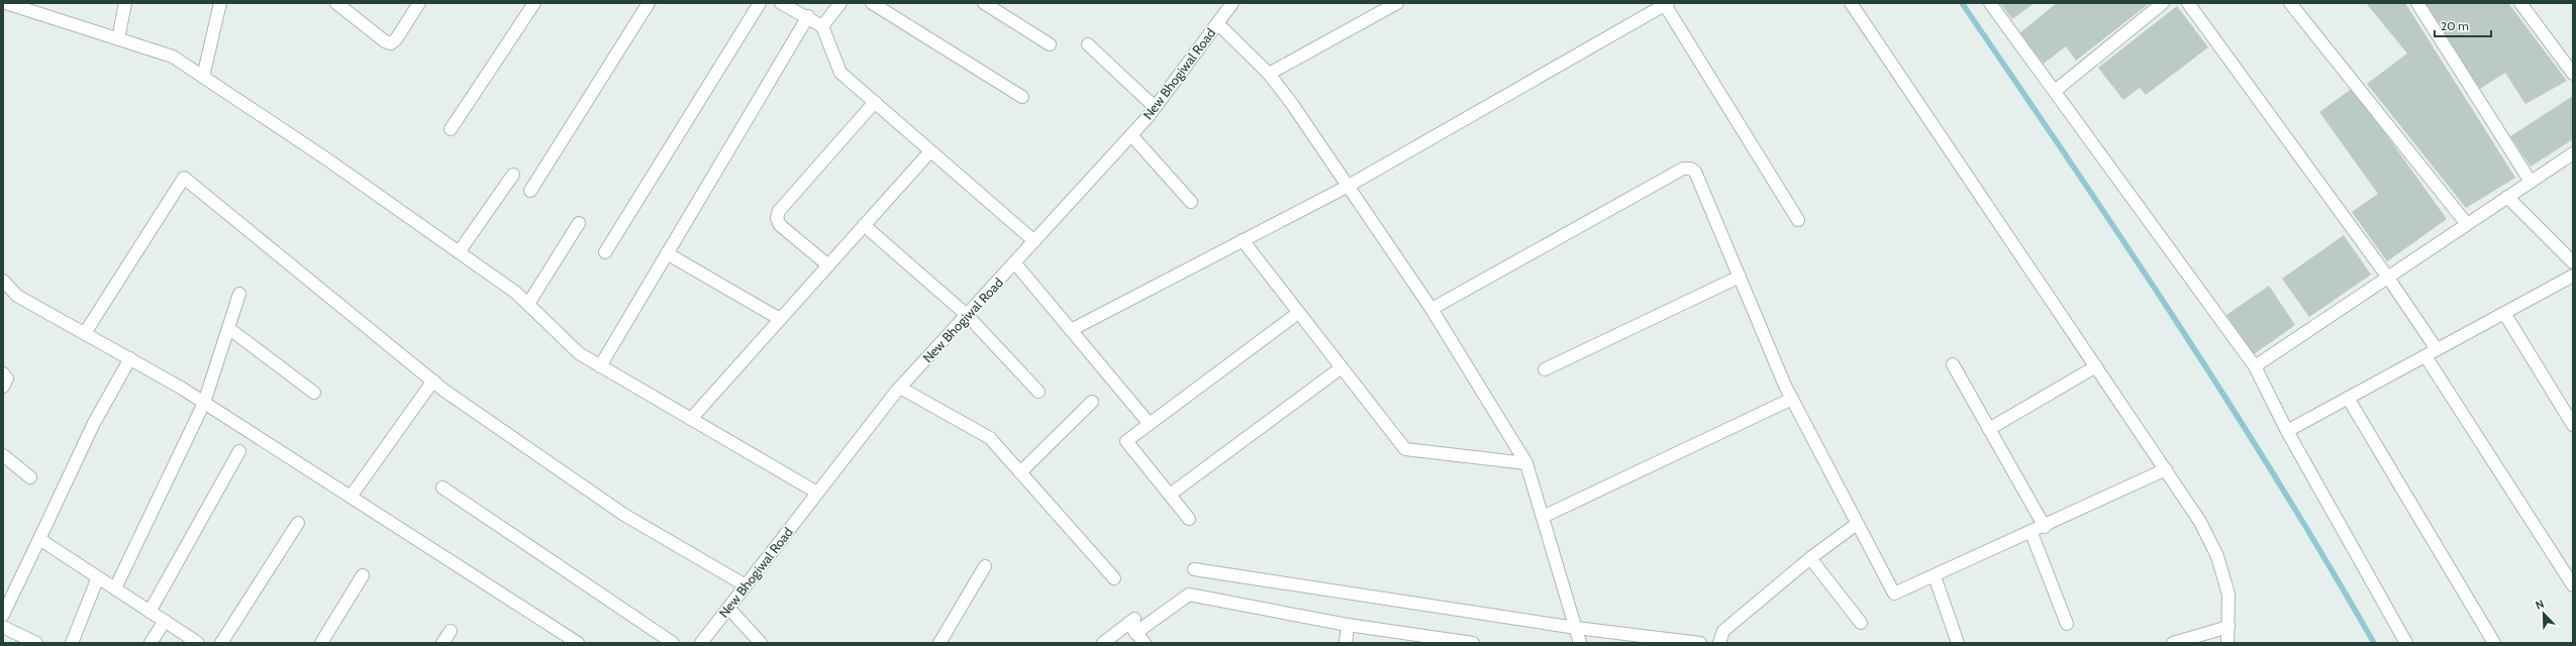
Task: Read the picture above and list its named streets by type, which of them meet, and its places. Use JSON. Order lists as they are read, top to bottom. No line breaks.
{"streets":{"street":["New Bhogiwal Road"]},"scale_bar":"20 m","north":"top left"}
